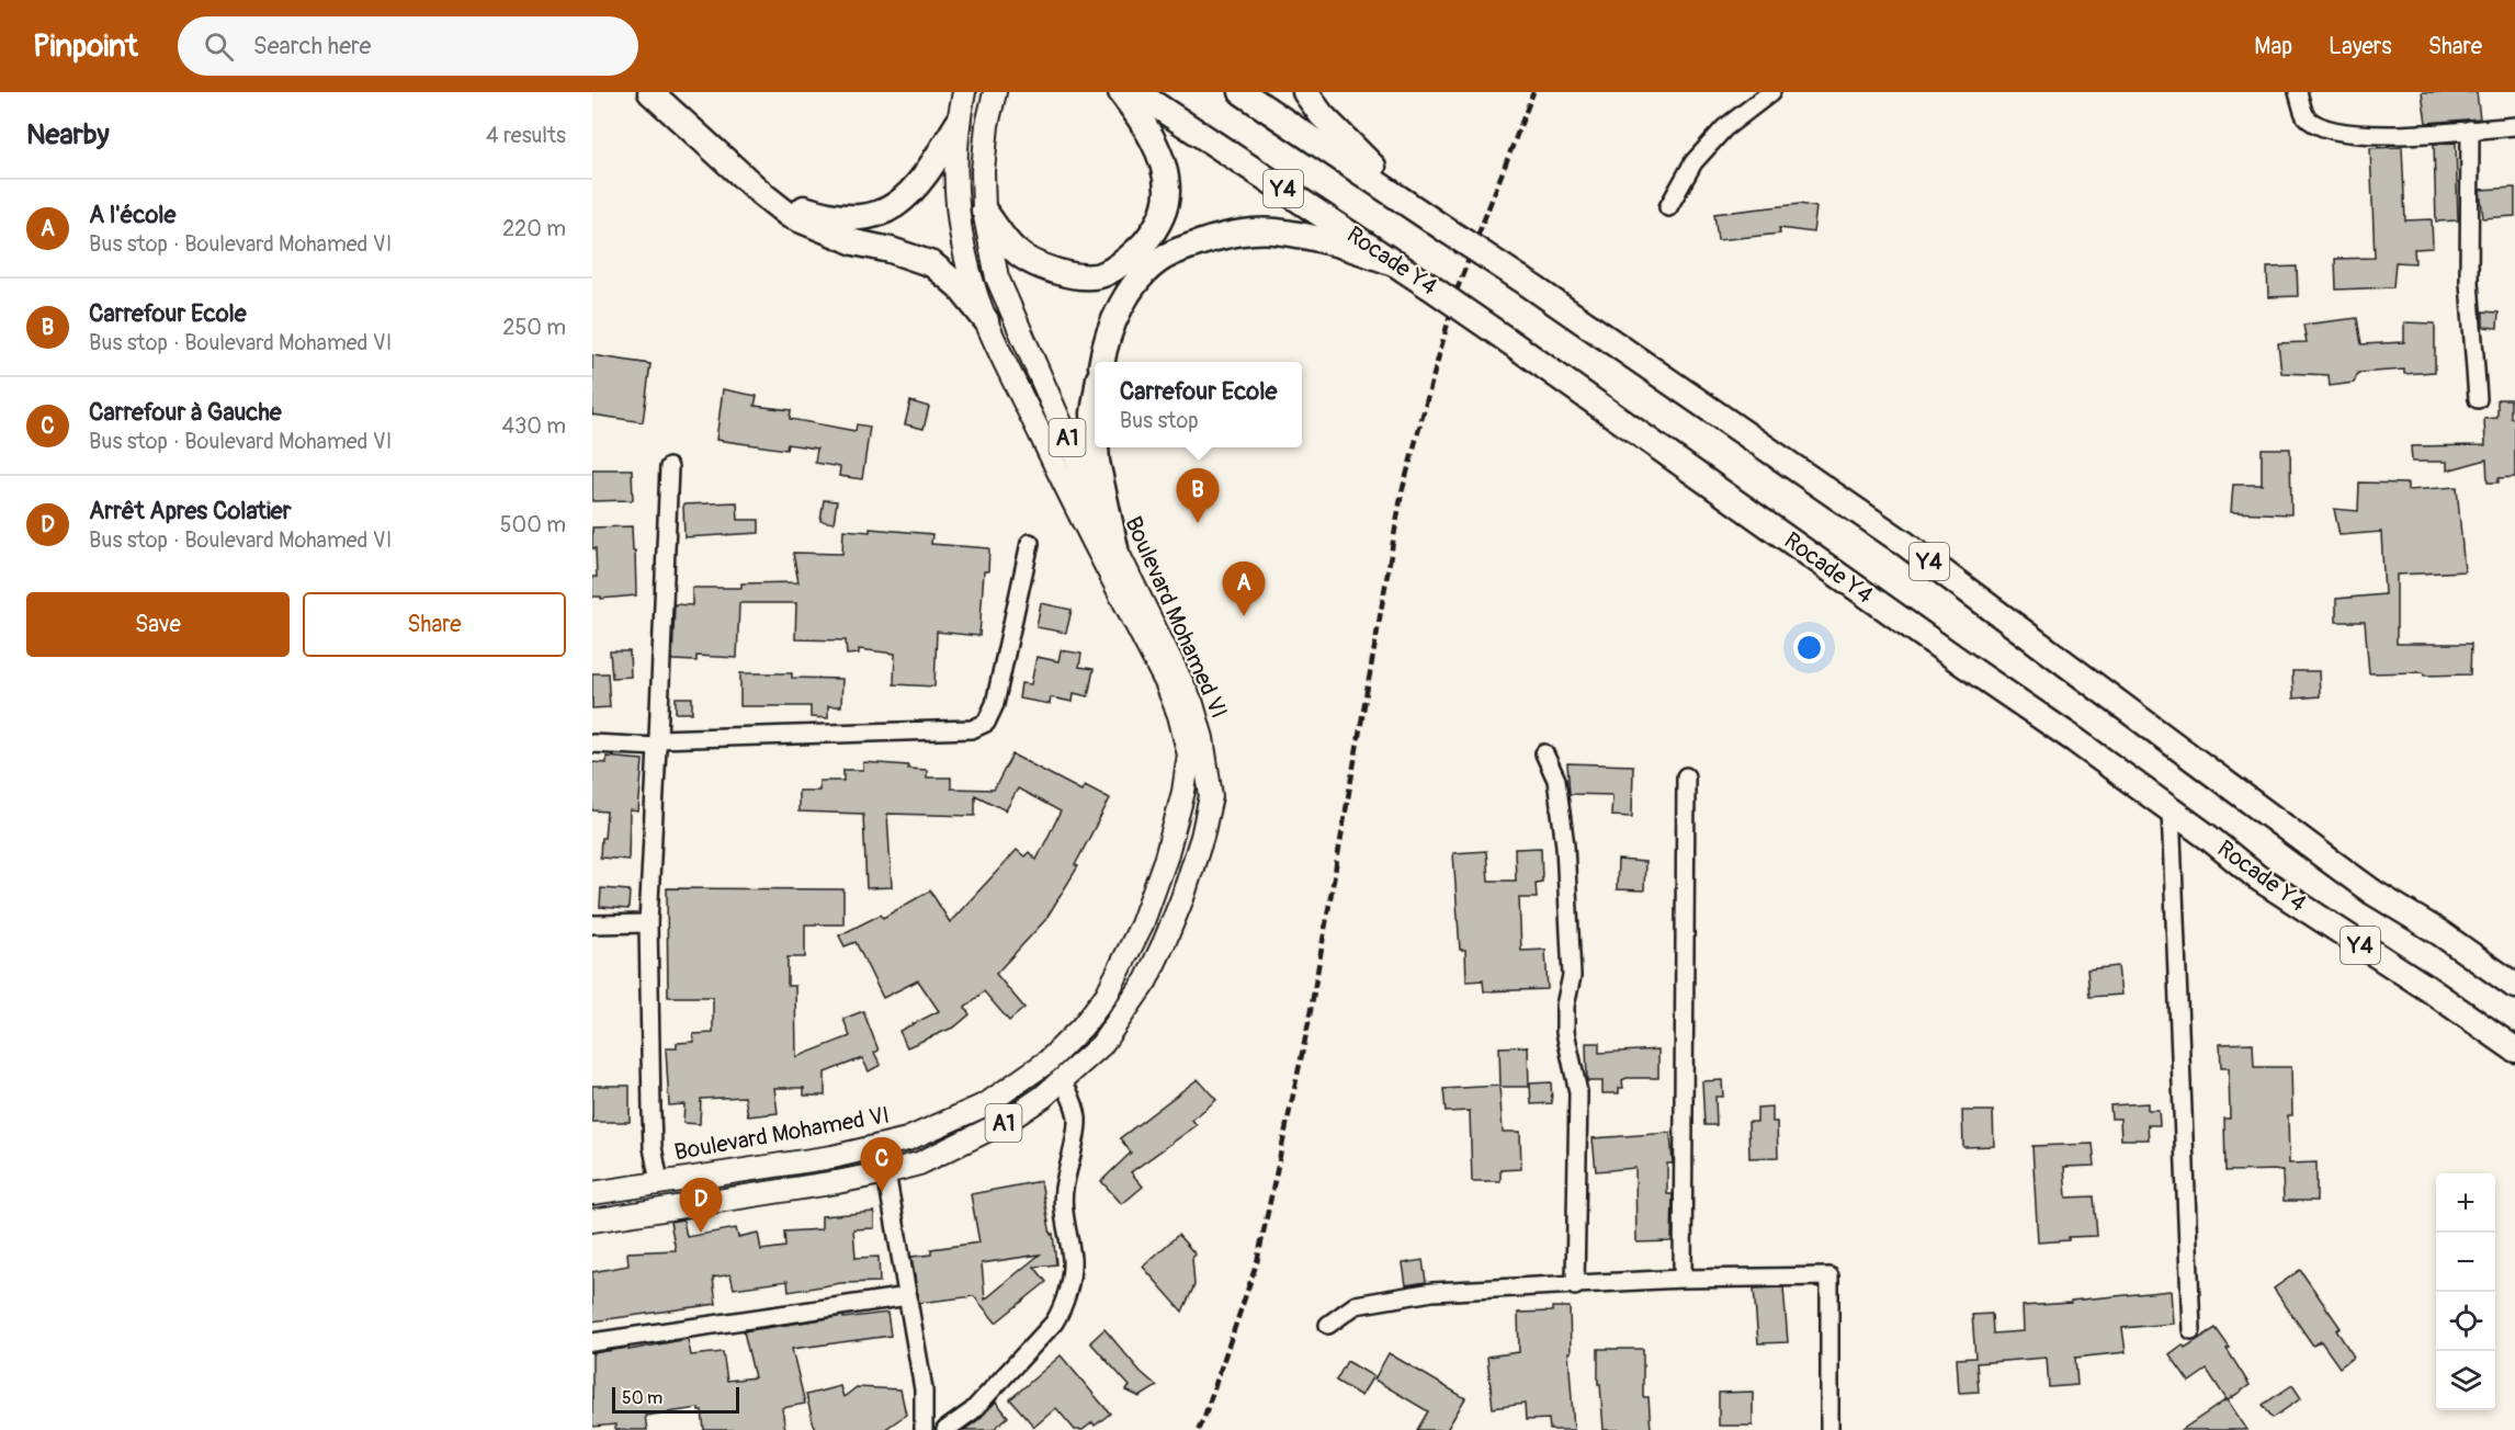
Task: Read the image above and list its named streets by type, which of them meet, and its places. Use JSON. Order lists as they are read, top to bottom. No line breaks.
{"streets":{"highway":["Y4","Rocade Y4"],"main road":["A1","Boulevard Mohamed VI"]},"scale_bar":"50 m","page":{"header":"Pinpoint","search":"Search here","nav":["Map","Layers","Share"],"heading":["Nearby","4 results"],"list":[{"mark":"A","name":"A l'école","note":"Bus stop · Boulevard Mohamed VI","value":"220 m"},{"mark":"B","name":"Carrefour Ecole","note":"Bus stop · Boulevard Mohamed VI","value":"250 m"},{"mark":"C","name":"Carrefour à Gauche","note":"Bus stop · Boulevard Mohamed VI","value":"430 m"},{"mark":"D","name":"Arrêt Apres Colatier","note":"Bus stop · Boulevard Mohamed VI","value":"500 m"}],"popup":["Carrefour Ecole","Bus stop"],"pins":["B","A","C","D"],"buttons":["Save","Share"],"map_buttons":["+","−"],"scale":"50 m"}}
